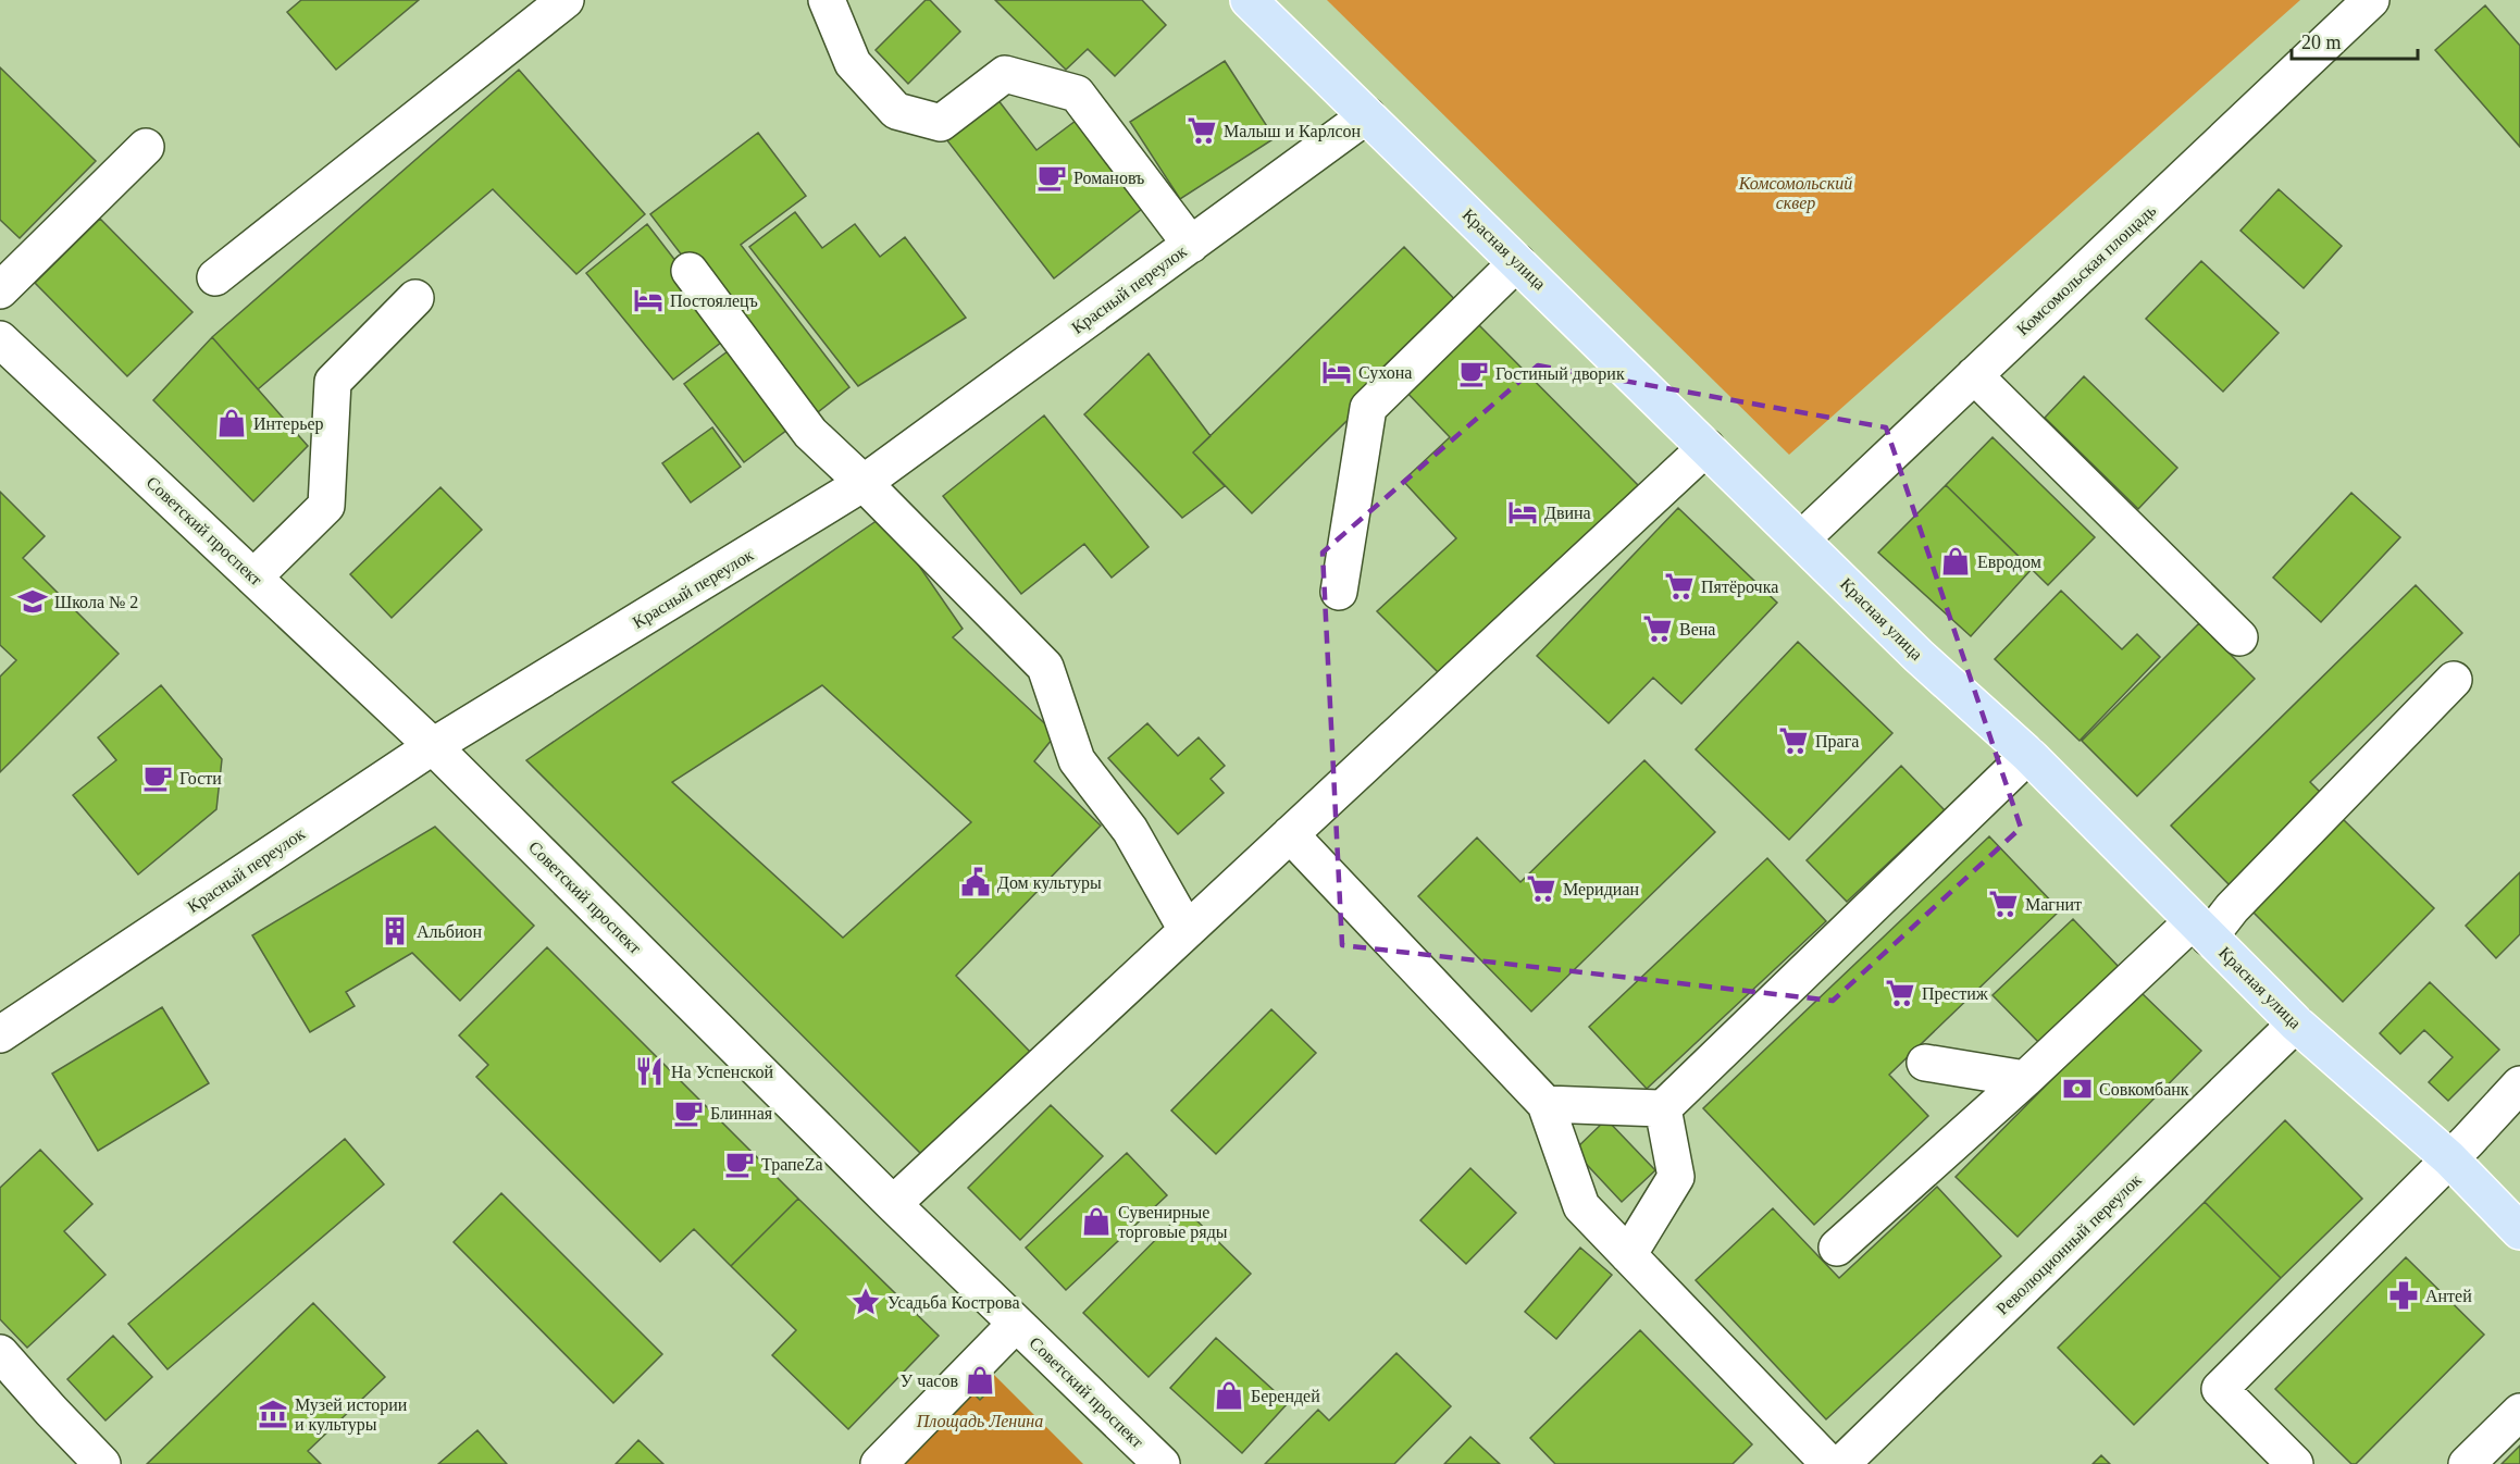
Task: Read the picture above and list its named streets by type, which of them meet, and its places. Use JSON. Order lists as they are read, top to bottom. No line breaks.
{"streets":{"main road":["Красная улица"],"street":["Комсомольская площадь","Красный переулок","Советский проспект","Революционный переулок"]},"crossings":[["Красная улица","Комсомольская площадь"],["Красная улица","Красный переулок"],["Красная улица","Революционный переулок"],["Красный переулок","Советский проспект"]],"parks":["Комсомольский сквер","Площадь Ленина"],"places":{"supermarket":["Малыш и Карлсон","Пятёрочка","Вена","Прага","Меридиан","Магнит","Престиж"],"cafe":["Романовъ","Гостиный дворик","Гости","Блинная","ТрапеZa"],"hotel":["Постоялецъ","Сухона","Двина"],"shop":["Интерьер","Евродом","Сувенирные торговые ряды","У часов","Берендей"],"school or university":["Школа № 2"],"public building":["Дом культуры"],"building":["Альбион"],"restaurant":["На Успенской"],"bank":["Совкомбанк"],"pharmacy":["Антей"],"place":["Усадьба Кострова"],"museum":["Музей истории и культуры"]},"scale_bar":"20 m"}
